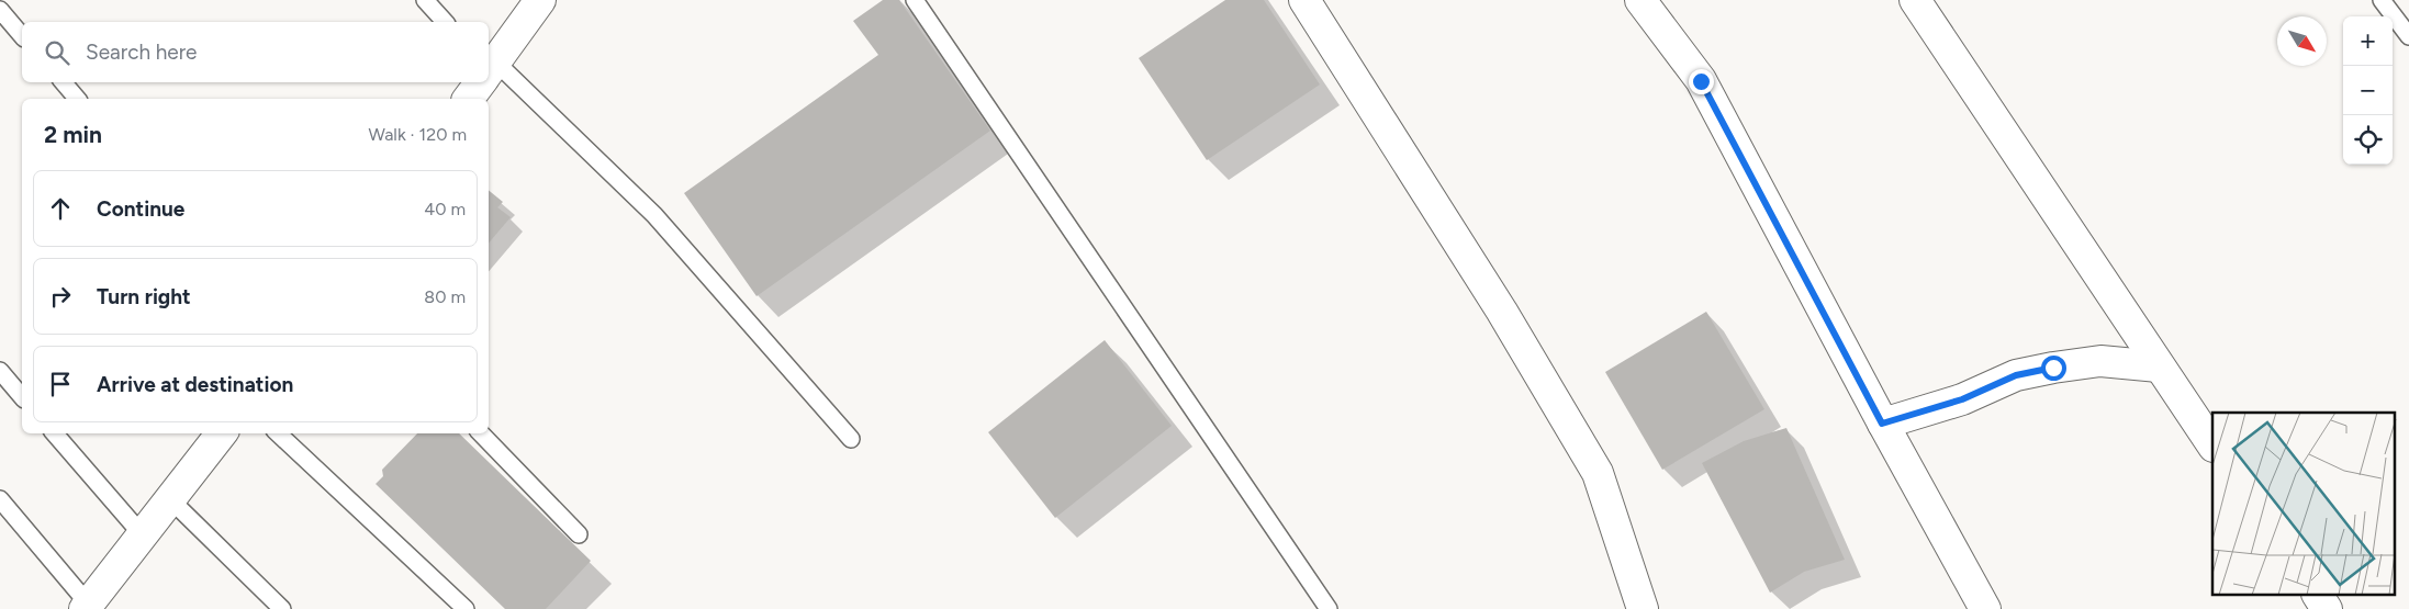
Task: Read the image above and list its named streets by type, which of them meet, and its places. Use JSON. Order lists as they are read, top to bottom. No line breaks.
{"north":"bottom right","page":{"map_buttons":["+","−"],"search":"Search here","heading":["2 min","Walk · 120 m"],"list":[["Continue","40 m"],["Turn right","80 m"],"Arrive at destination"]}}
